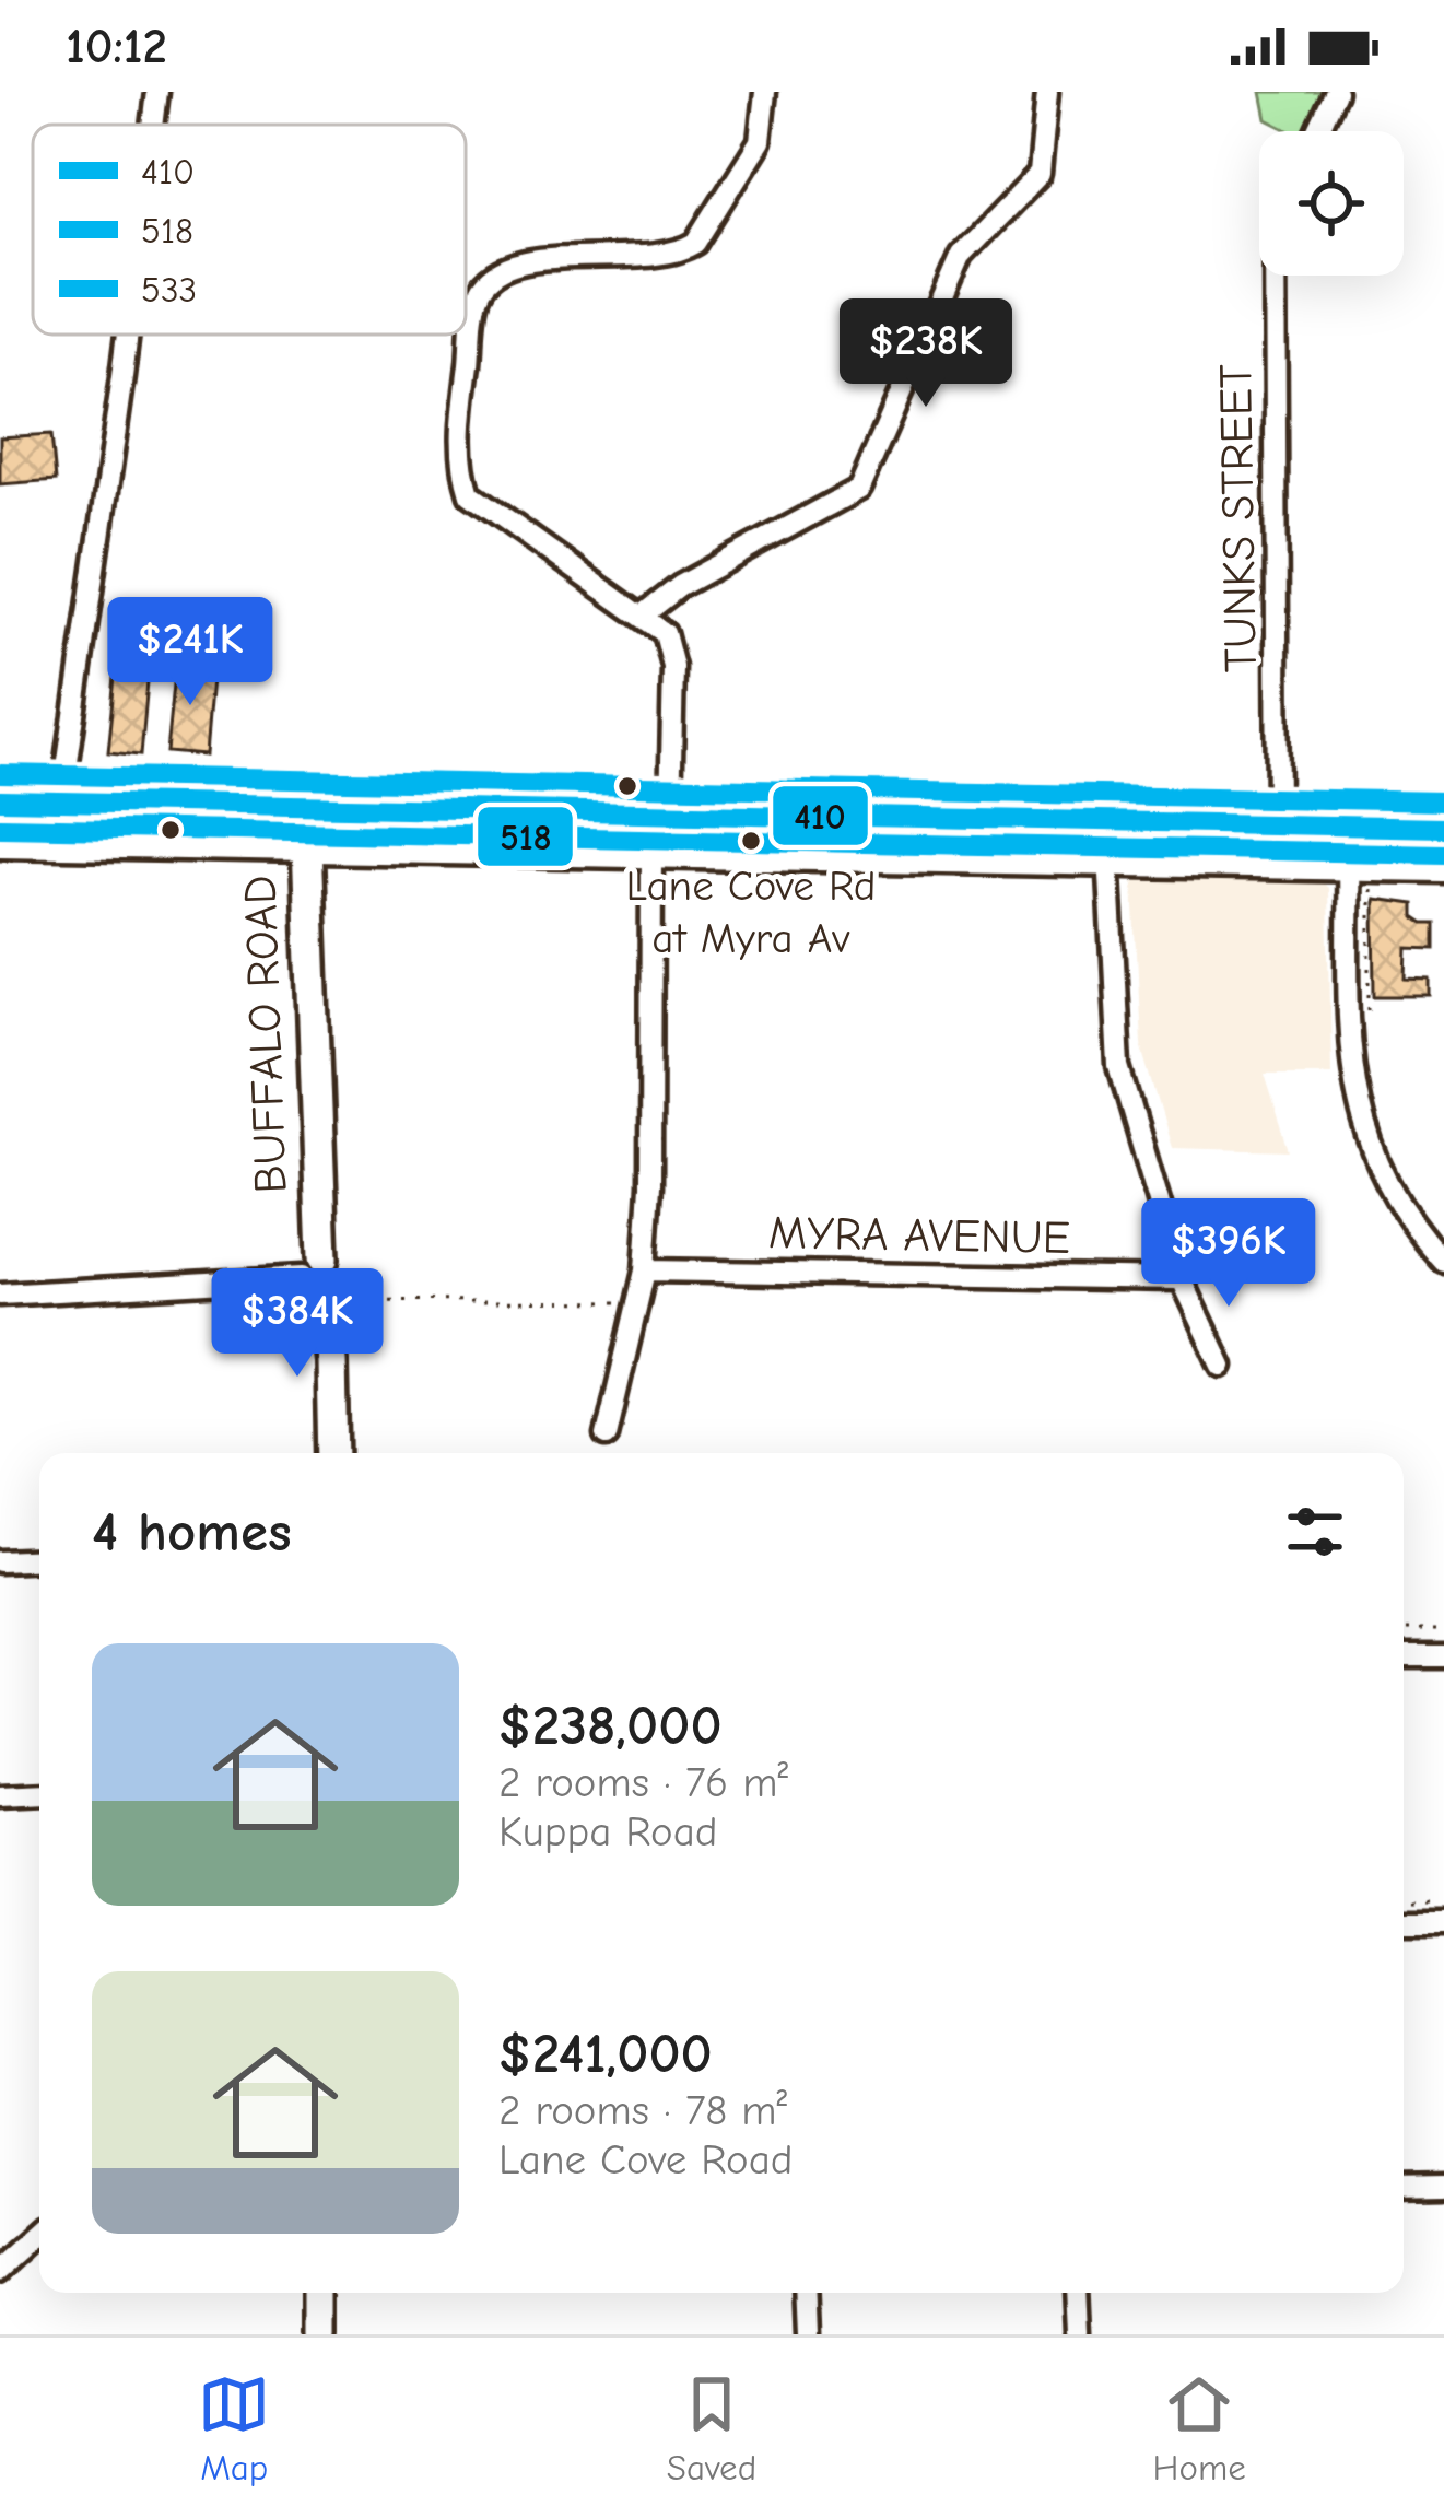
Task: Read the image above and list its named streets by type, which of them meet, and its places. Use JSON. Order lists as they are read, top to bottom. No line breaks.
{"streets":{"street":["TUNKS STREET","BUFFALO ROAD","MYRA AVENUE"]},"places":["Lane Cove Rd at Myra Av"],"lines":["transit line 533","transit line 410","transit line 518"],"legend":["410","518","533"],"page":{"status":"10:12","price":["$238K","$241K","$396K","$384K"],"heading":"4 homes","list":[{"name":"$238,000","note":"2 rooms · 76 m² · Kuppa Road"},{"name":"$241,000","note":"2 rooms · 78 m² · Lane Cove Road"}],"tabs":["Map","Saved","Home"]}}
